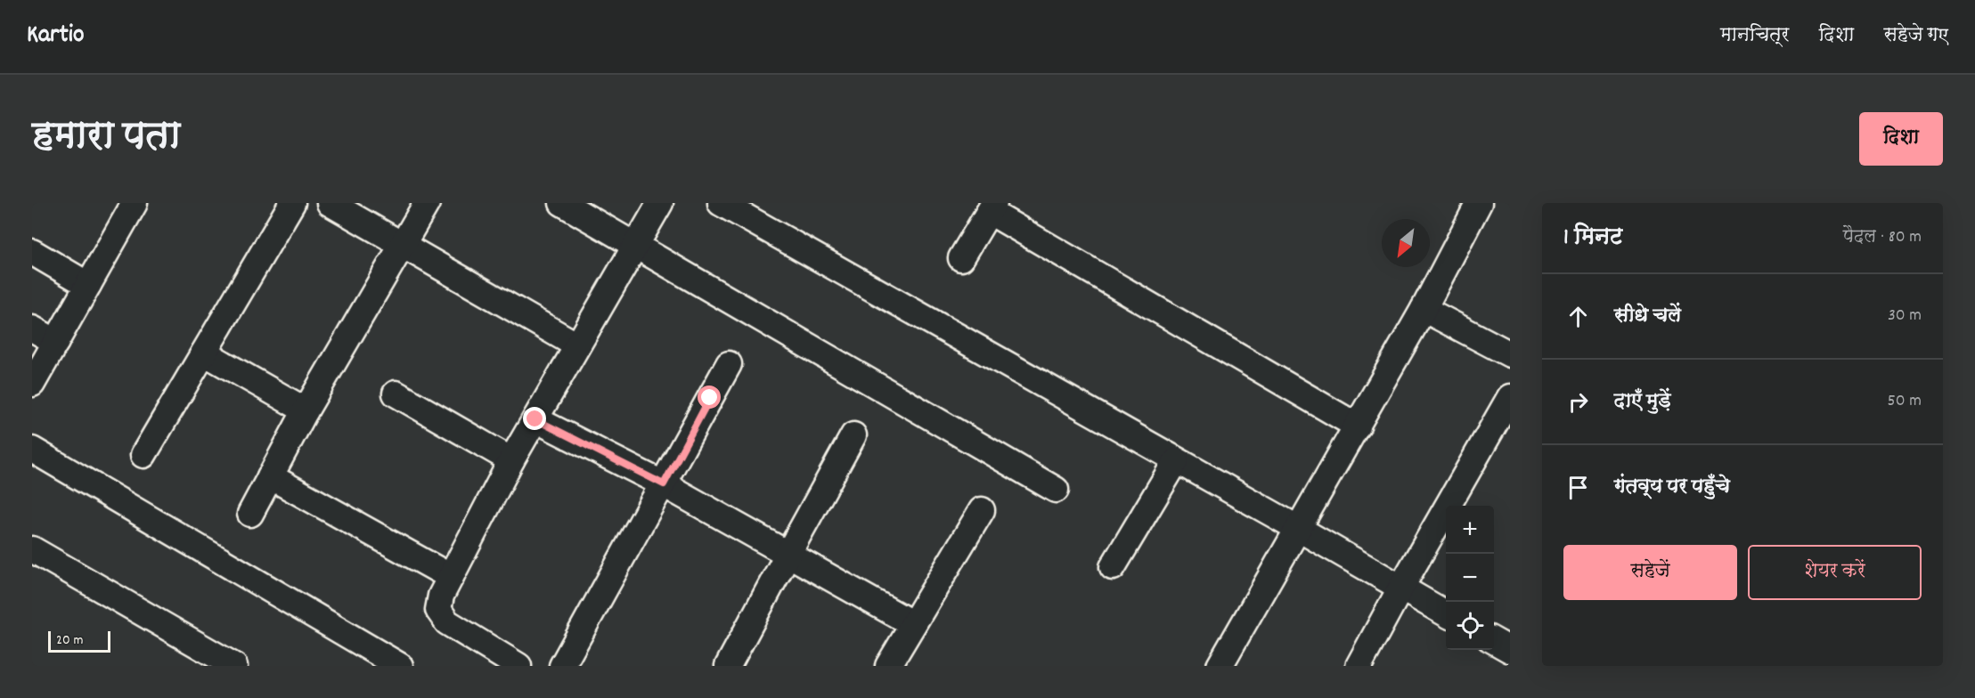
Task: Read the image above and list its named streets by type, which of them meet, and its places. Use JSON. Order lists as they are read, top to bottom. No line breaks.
{"scale_bar":"20 m","north":"bottom left","page":{"header":"Kartio","nav":["मानचित्र","दिशा","सहेजे गए"],"title":"हमारा पता","buttons":["दिशा",["सहेजें","शेयर करें"]],"heading":["1 मिनट","पैदल · 80 m"],"list":[["सीधे चलें","30 m"],["दाएँ मुड़ें","50 m"],"गंतव्य पर पहुँचे"],"map_buttons":["+","−"],"scale":"20 m"}}
